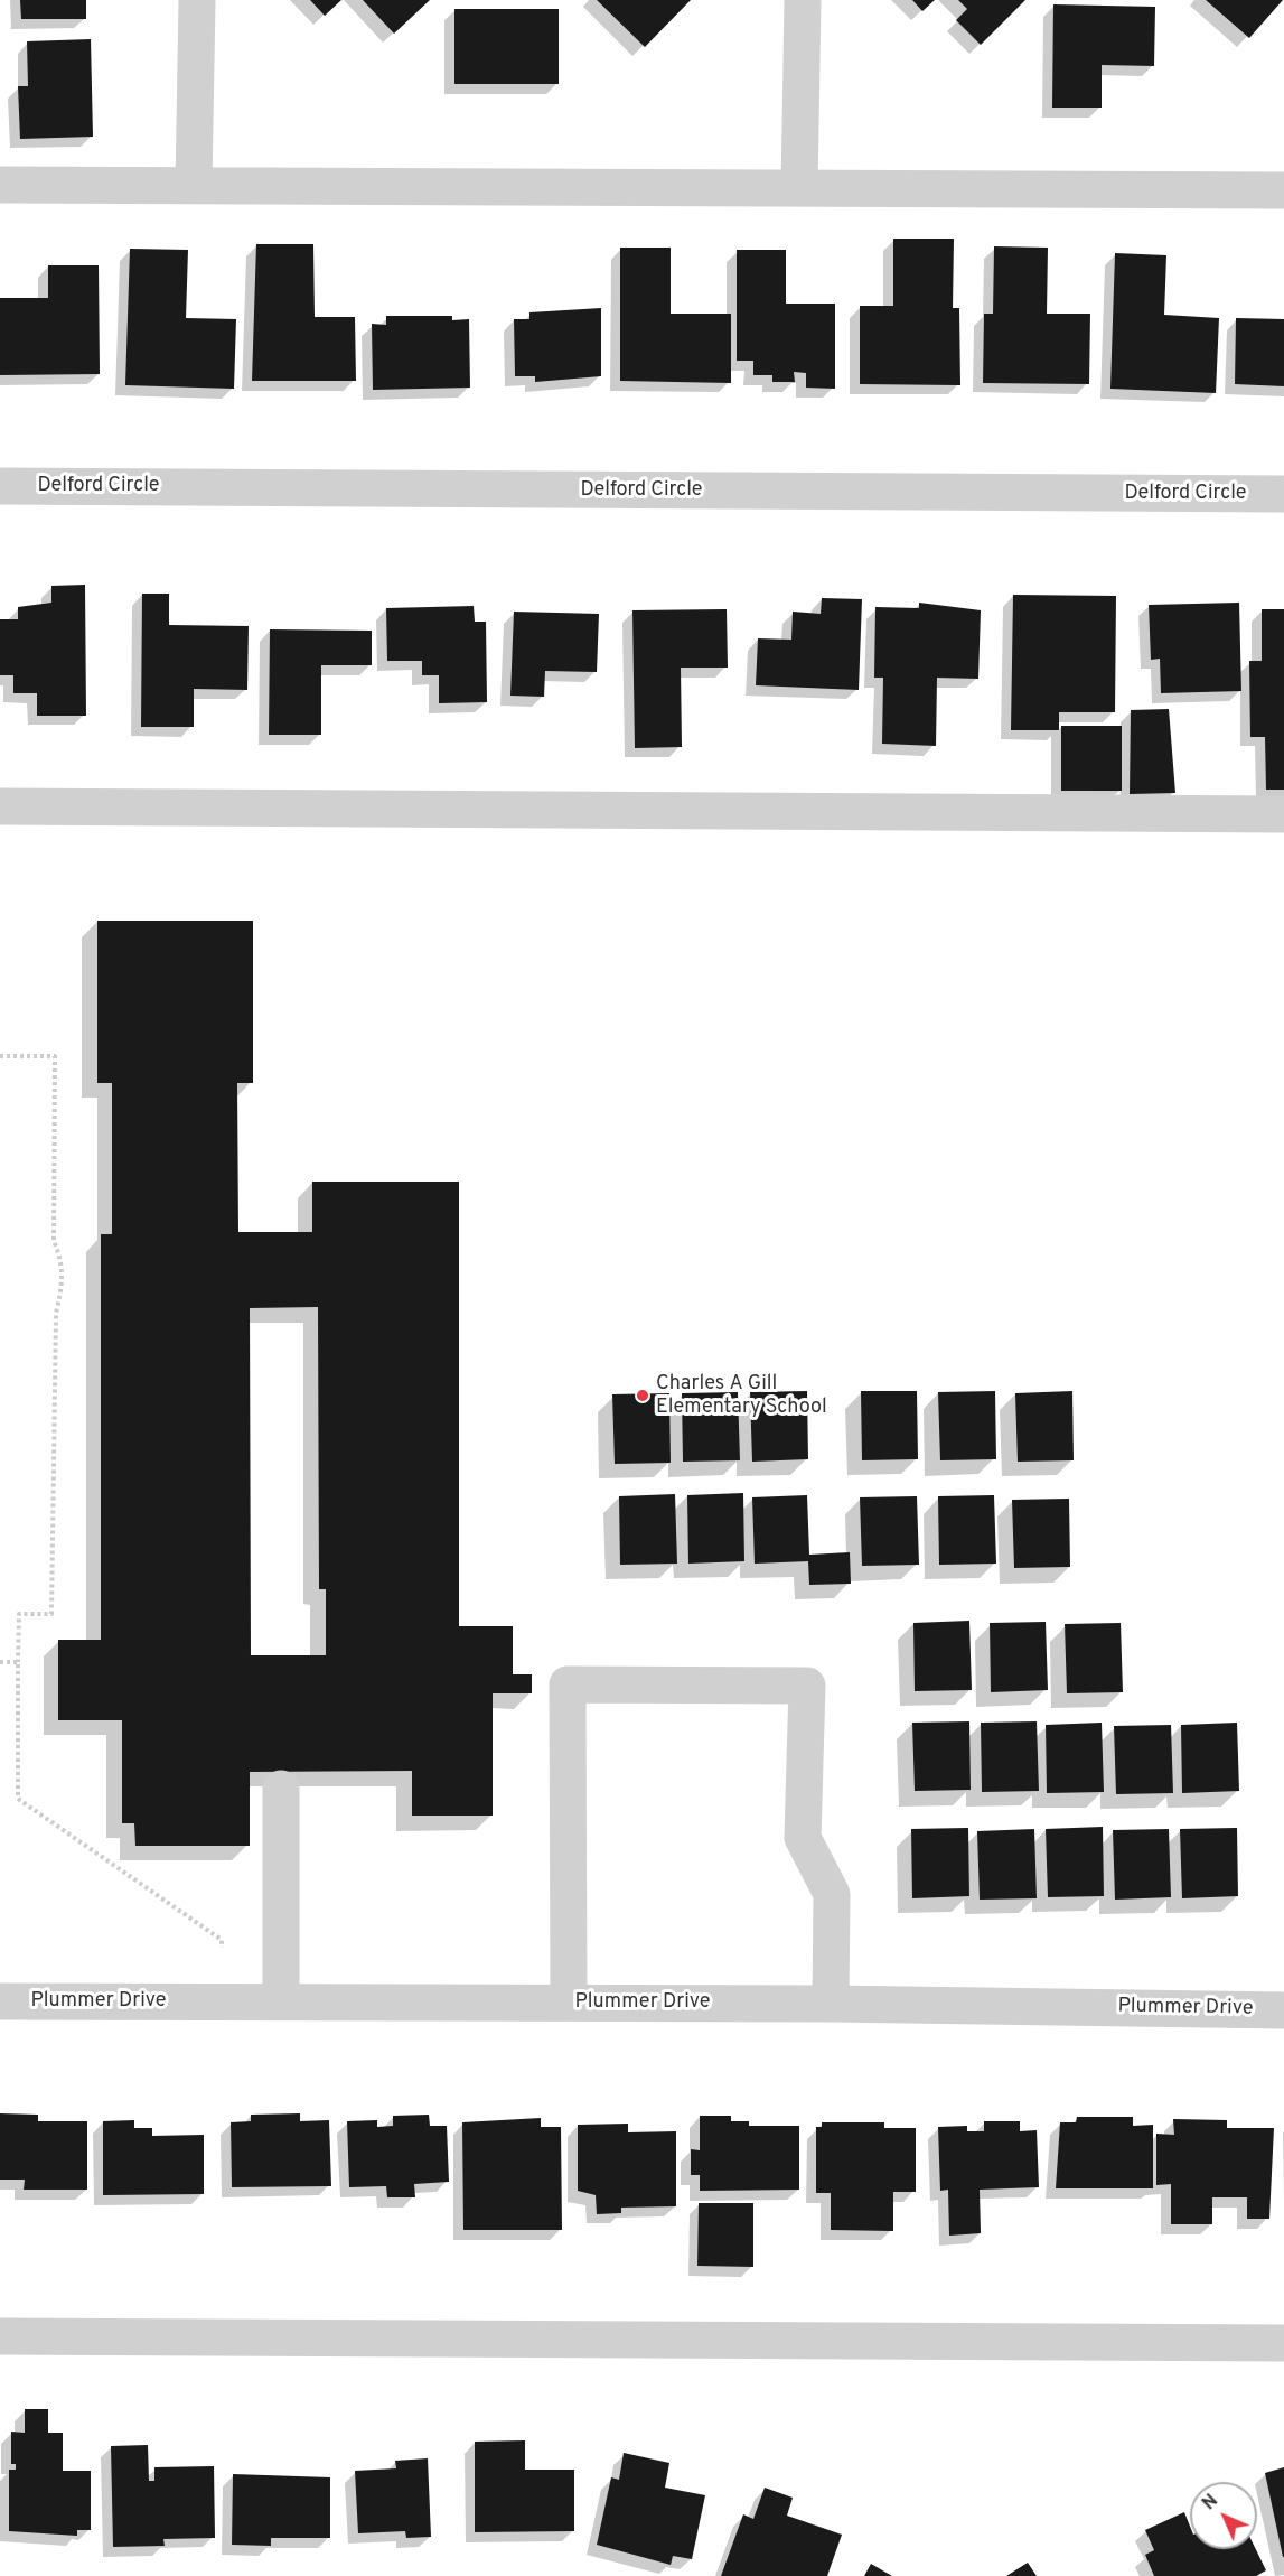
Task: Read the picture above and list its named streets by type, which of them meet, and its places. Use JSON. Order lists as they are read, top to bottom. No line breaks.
{"streets":{"street":["Delford Circle","Plummer Drive"]},"places":["Charles A Gill Elementary School"],"north":"top left"}
